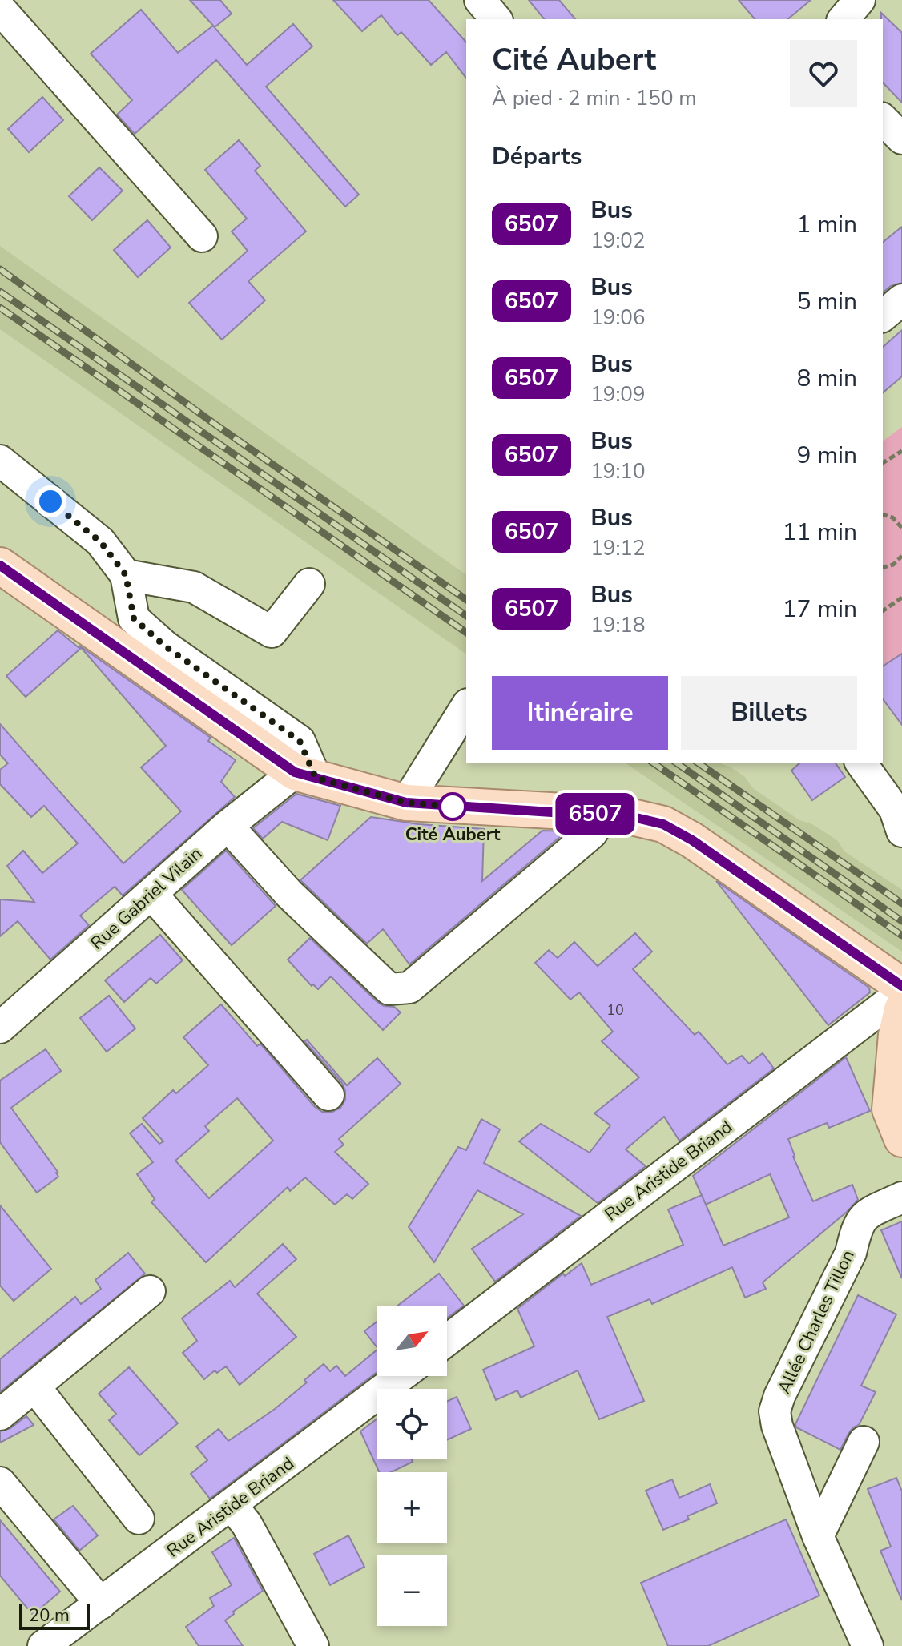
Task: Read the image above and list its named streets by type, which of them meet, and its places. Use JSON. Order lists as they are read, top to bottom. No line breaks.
{"streets":{"street":["Rue Gabriel Vilain","Rue Aristide Briand","Allée Charles Tillon"]},"places":["Cité Aubert"],"lines":["bus line 6507"],"house_numbers":["10"],"scale_bar":"20 m","north":"top right","page":{"on_map":"6507","heading":[["Cité Aubert","À pied · 2 min · 150 m"],"Départs"],"list":[{"mark":"6507","name":"Bus","note":"19:02","value":"1 min"},{"mark":"6507","name":"Bus","note":"19:06","value":"5 min"},{"mark":"6507","name":"Bus","note":"19:09","value":"8 min"},{"mark":"6507","name":"Bus","note":"19:10","value":"9 min"},{"mark":"6507","name":"Bus","note":"19:12","value":"11 min"},{"mark":"6507","name":"Bus","note":"19:18","value":"17 min"}],"buttons":["Itinéraire","Billets"],"map_buttons":["+","−"],"scale":"20 m"}}
